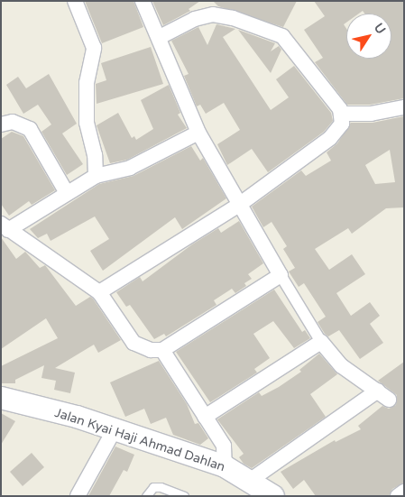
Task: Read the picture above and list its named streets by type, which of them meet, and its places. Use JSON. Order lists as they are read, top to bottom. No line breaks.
{"streets":{"main road":["Jalan Kyai Haji Ahmad Dahlan"]},"north":"top right"}
